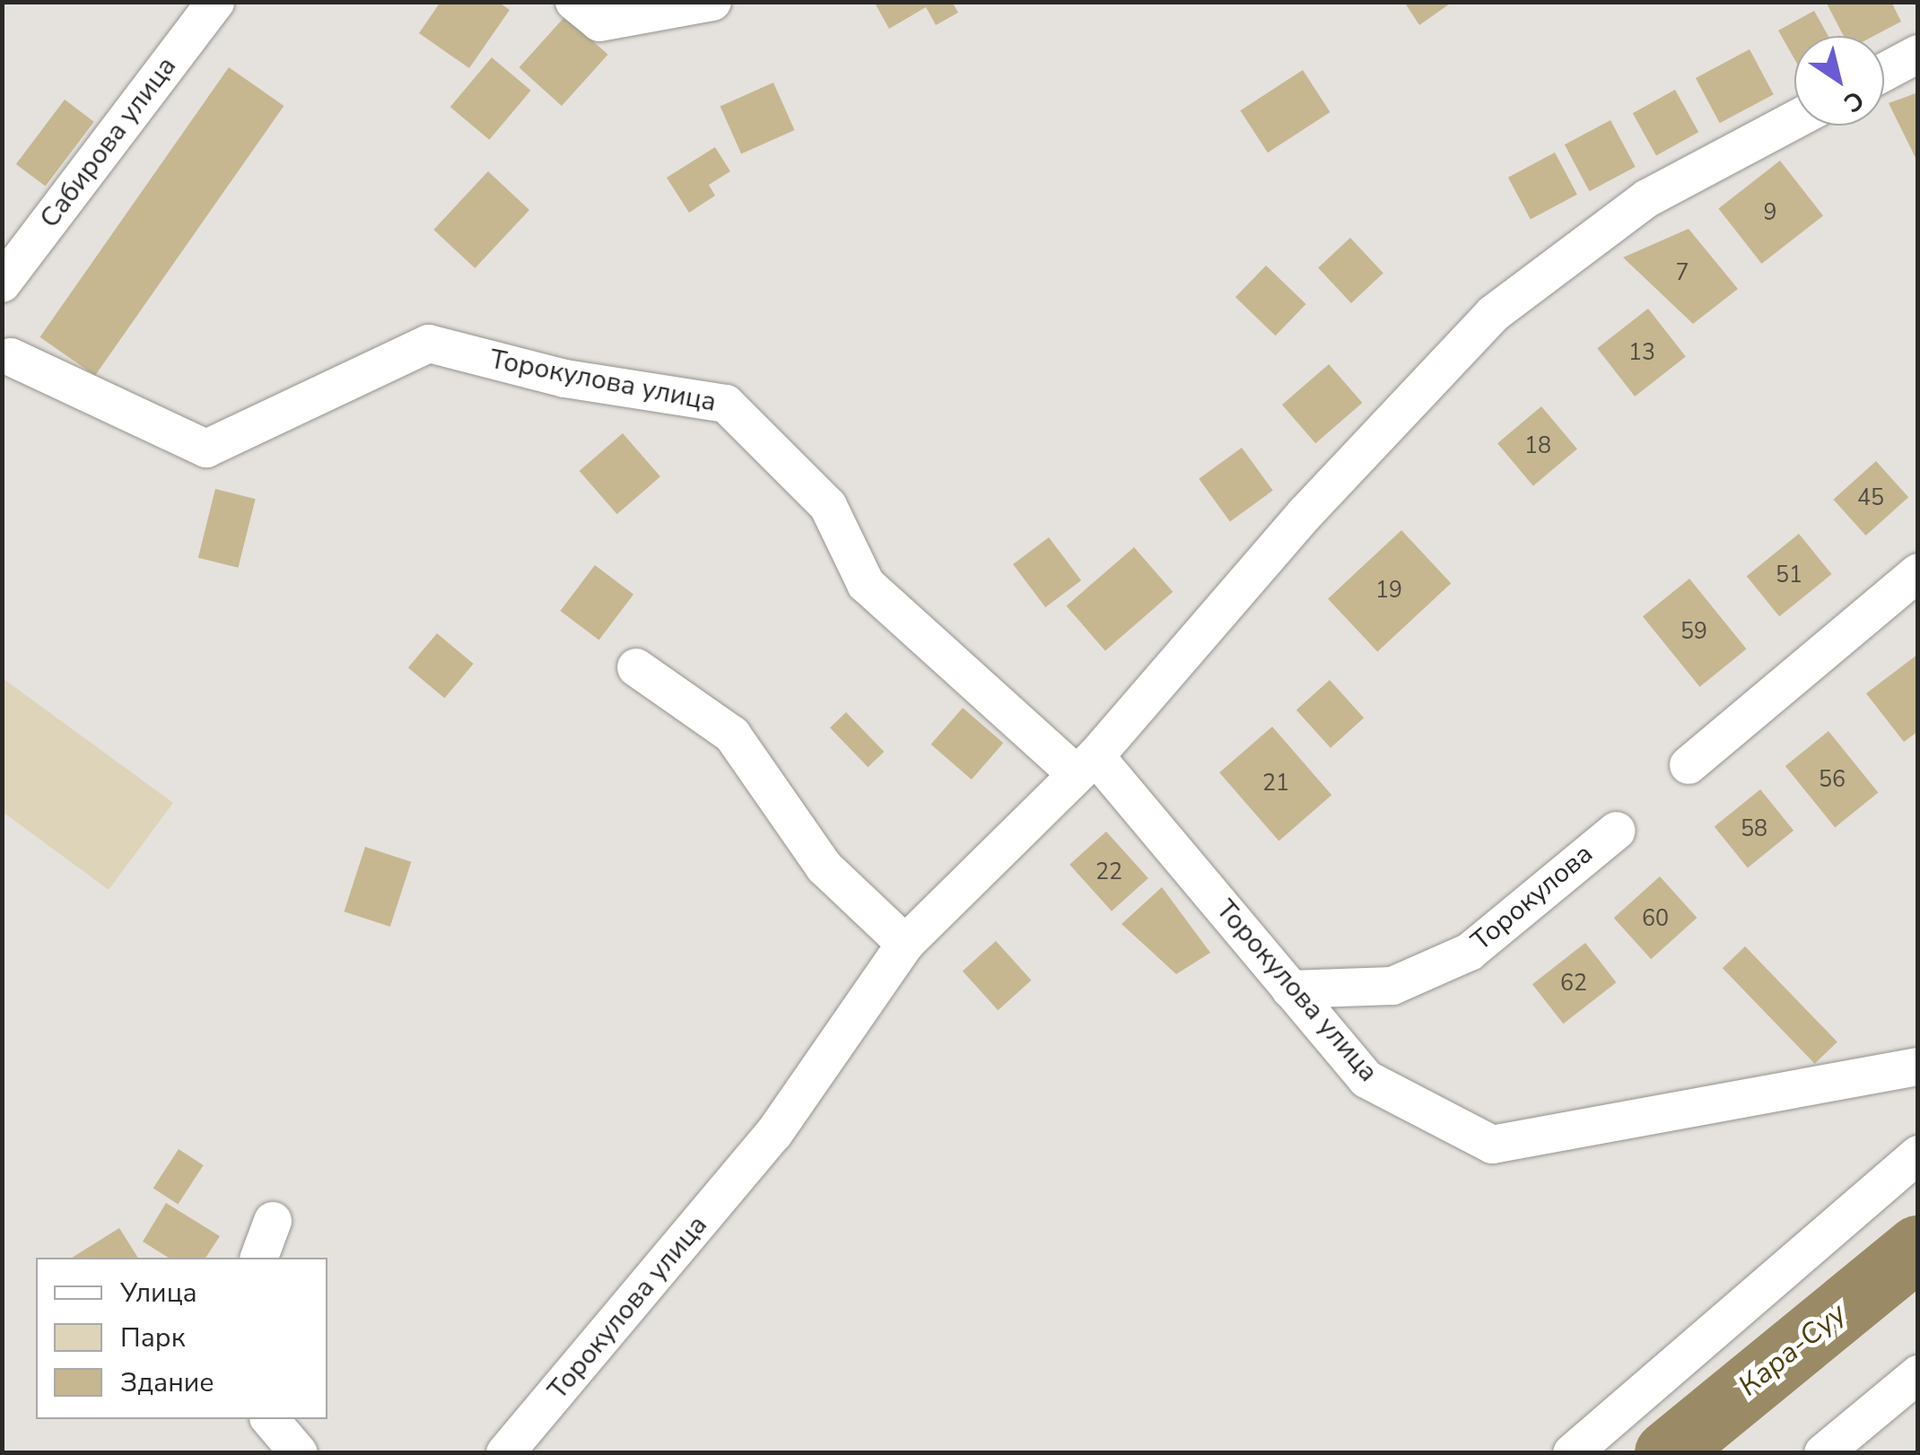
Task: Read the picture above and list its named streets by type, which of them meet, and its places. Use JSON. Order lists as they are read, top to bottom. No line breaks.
{"streets":{"street":["Сабирова улица","Торокулова улица","Торокулова"]},"crossings":[["Торокулова улица","Торокулова"]],"water":["Кара-Суу"],"house_numbers":["9","7","13","18","45","51","19","59","56","21","58","22","60","62"],"legend":["Улица","Парк","Здание"],"north":"bottom right"}
